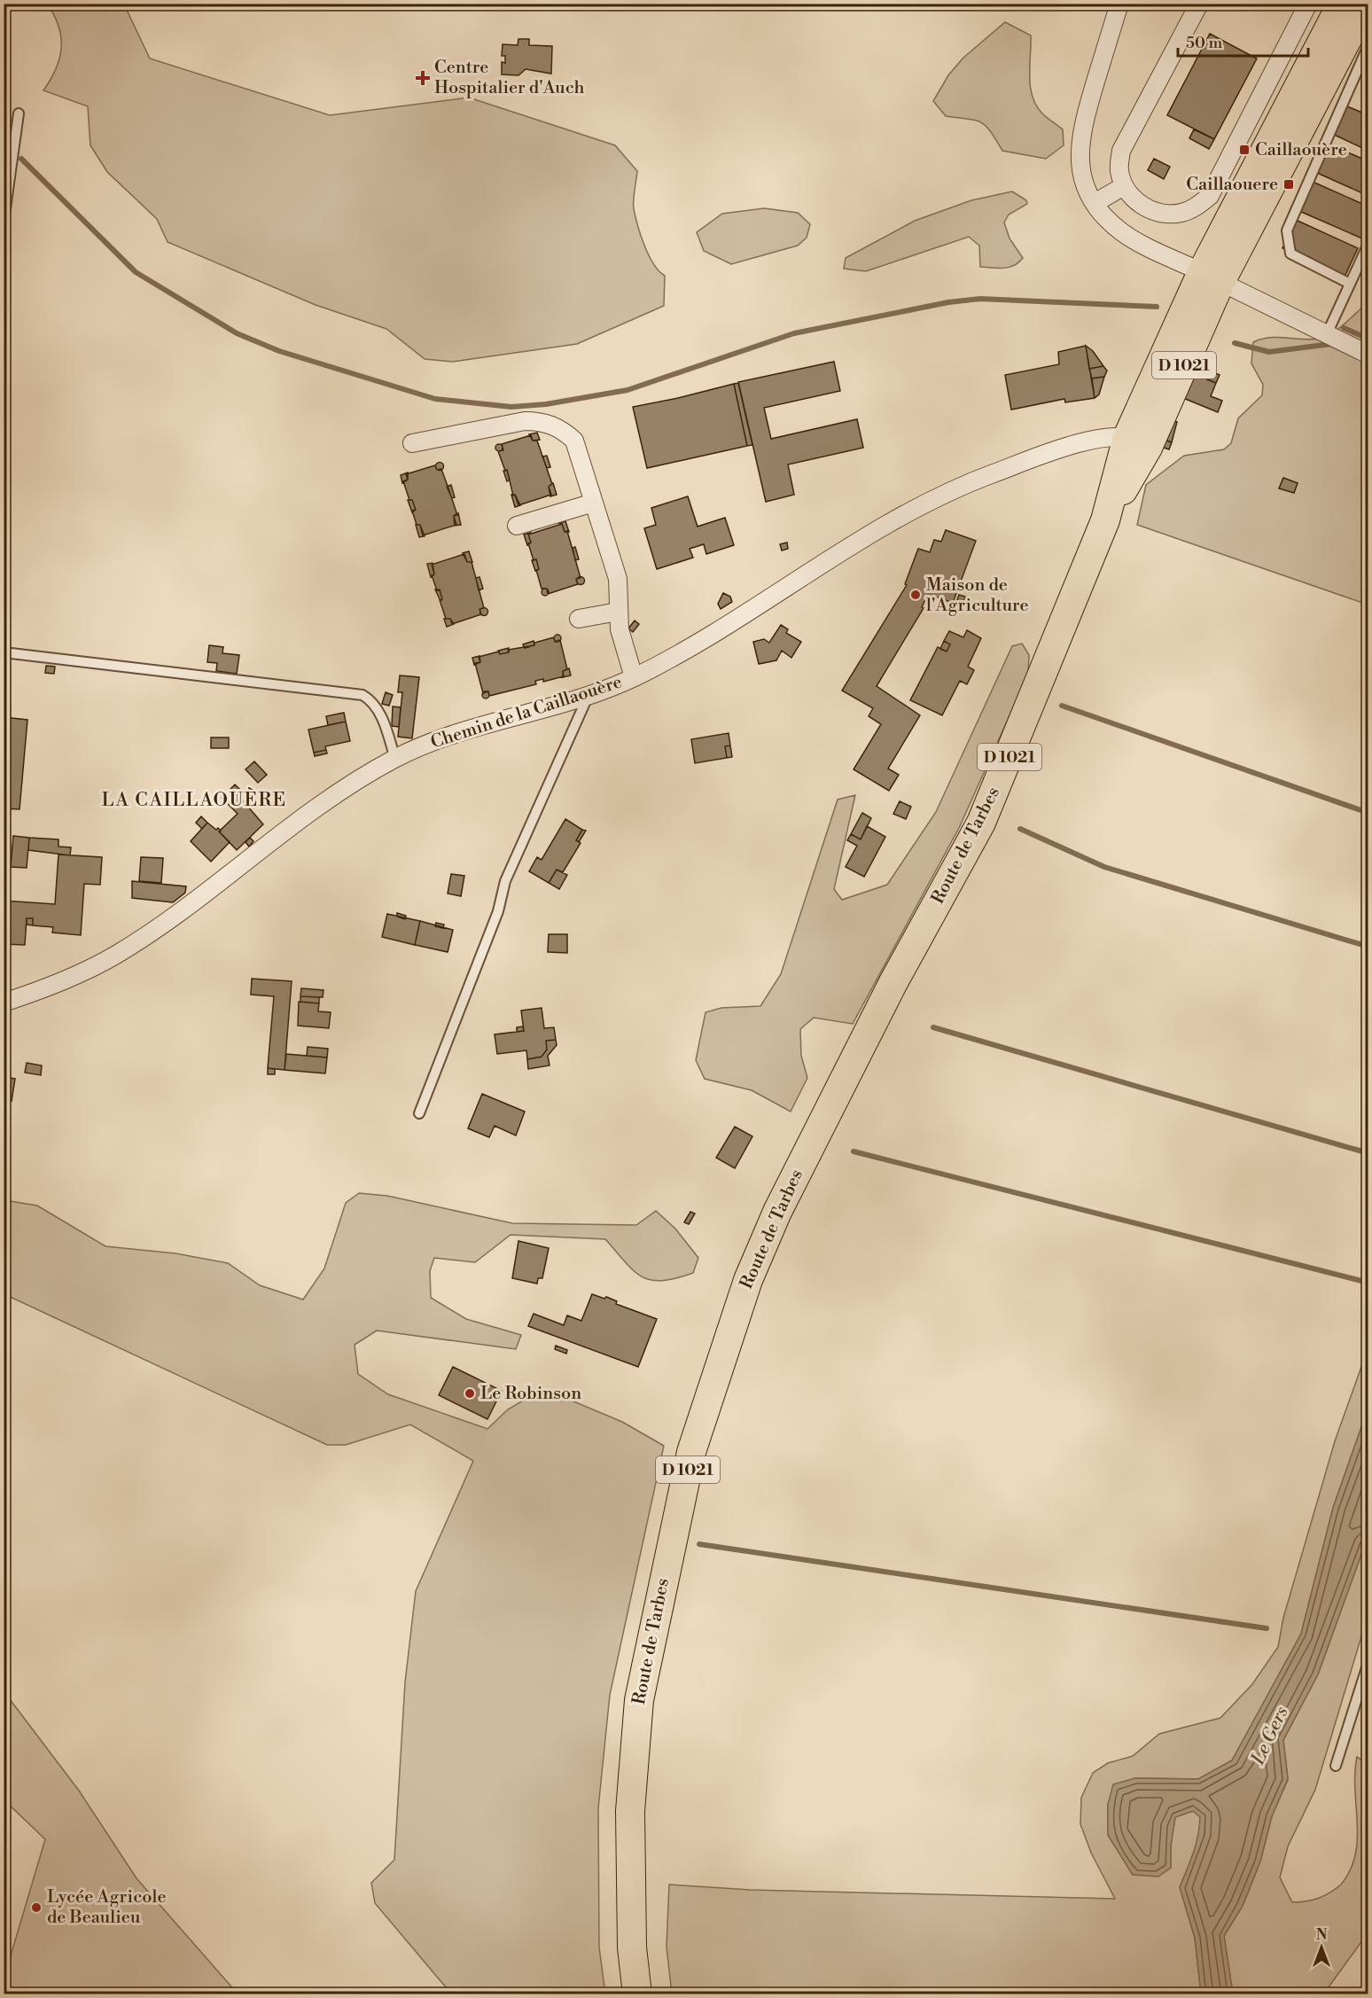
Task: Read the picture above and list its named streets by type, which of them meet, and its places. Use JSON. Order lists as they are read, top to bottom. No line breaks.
{"streets":{"main road":["D 1021","Route de Tarbes"],"street":["Chemin de la Caillaouère"]},"crossings":[["D 1021","Chemin de la Caillaouère"],["D 1021","Route de Tarbes"],["Chemin de la Caillaouère","Route de Tarbes"]],"districts":["LA CAILLAOUÈRE"],"water":["Le Gers"],"places":{"health":["Centre Hospitalier d'Auch"],"transit":["Caillaouère","Caillaouere"],"other":["Maison de l'Agriculture","Le Robinson","Lycée Agricole de Beaulieu"]},"scale_bar":"50 m","north":"top"}
